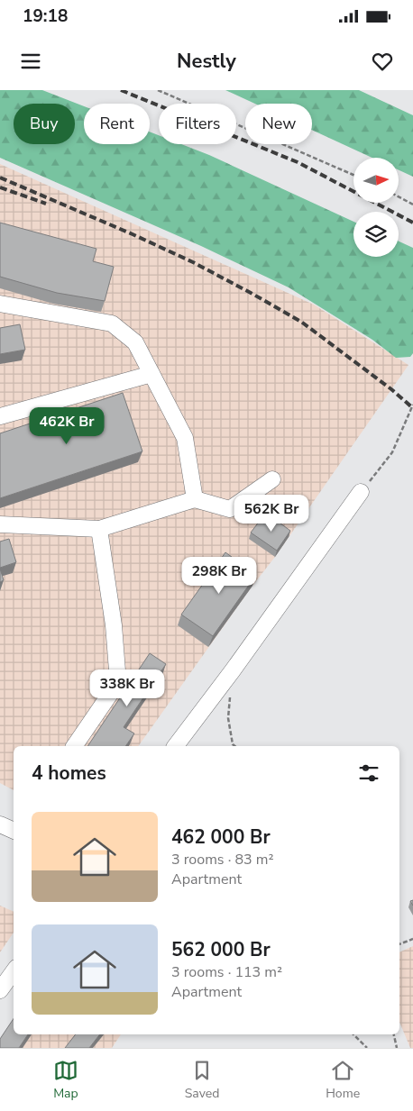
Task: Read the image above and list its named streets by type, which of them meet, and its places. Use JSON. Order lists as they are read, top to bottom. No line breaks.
{"north":"right","page":{"status":"19:18","header":"Nestly","chip":["Buy","Rent","Filters","New"],"price":["462K Br","562K Br","298K Br","338K Br"],"heading":"4 homes","list":[{"name":"462 000 Br","note":"3 rooms · 83 m² · Apartment"},{"name":"562 000 Br","note":"3 rooms · 113 m² · Apartment"}],"tabs":["Map","Saved","Home"]}}
